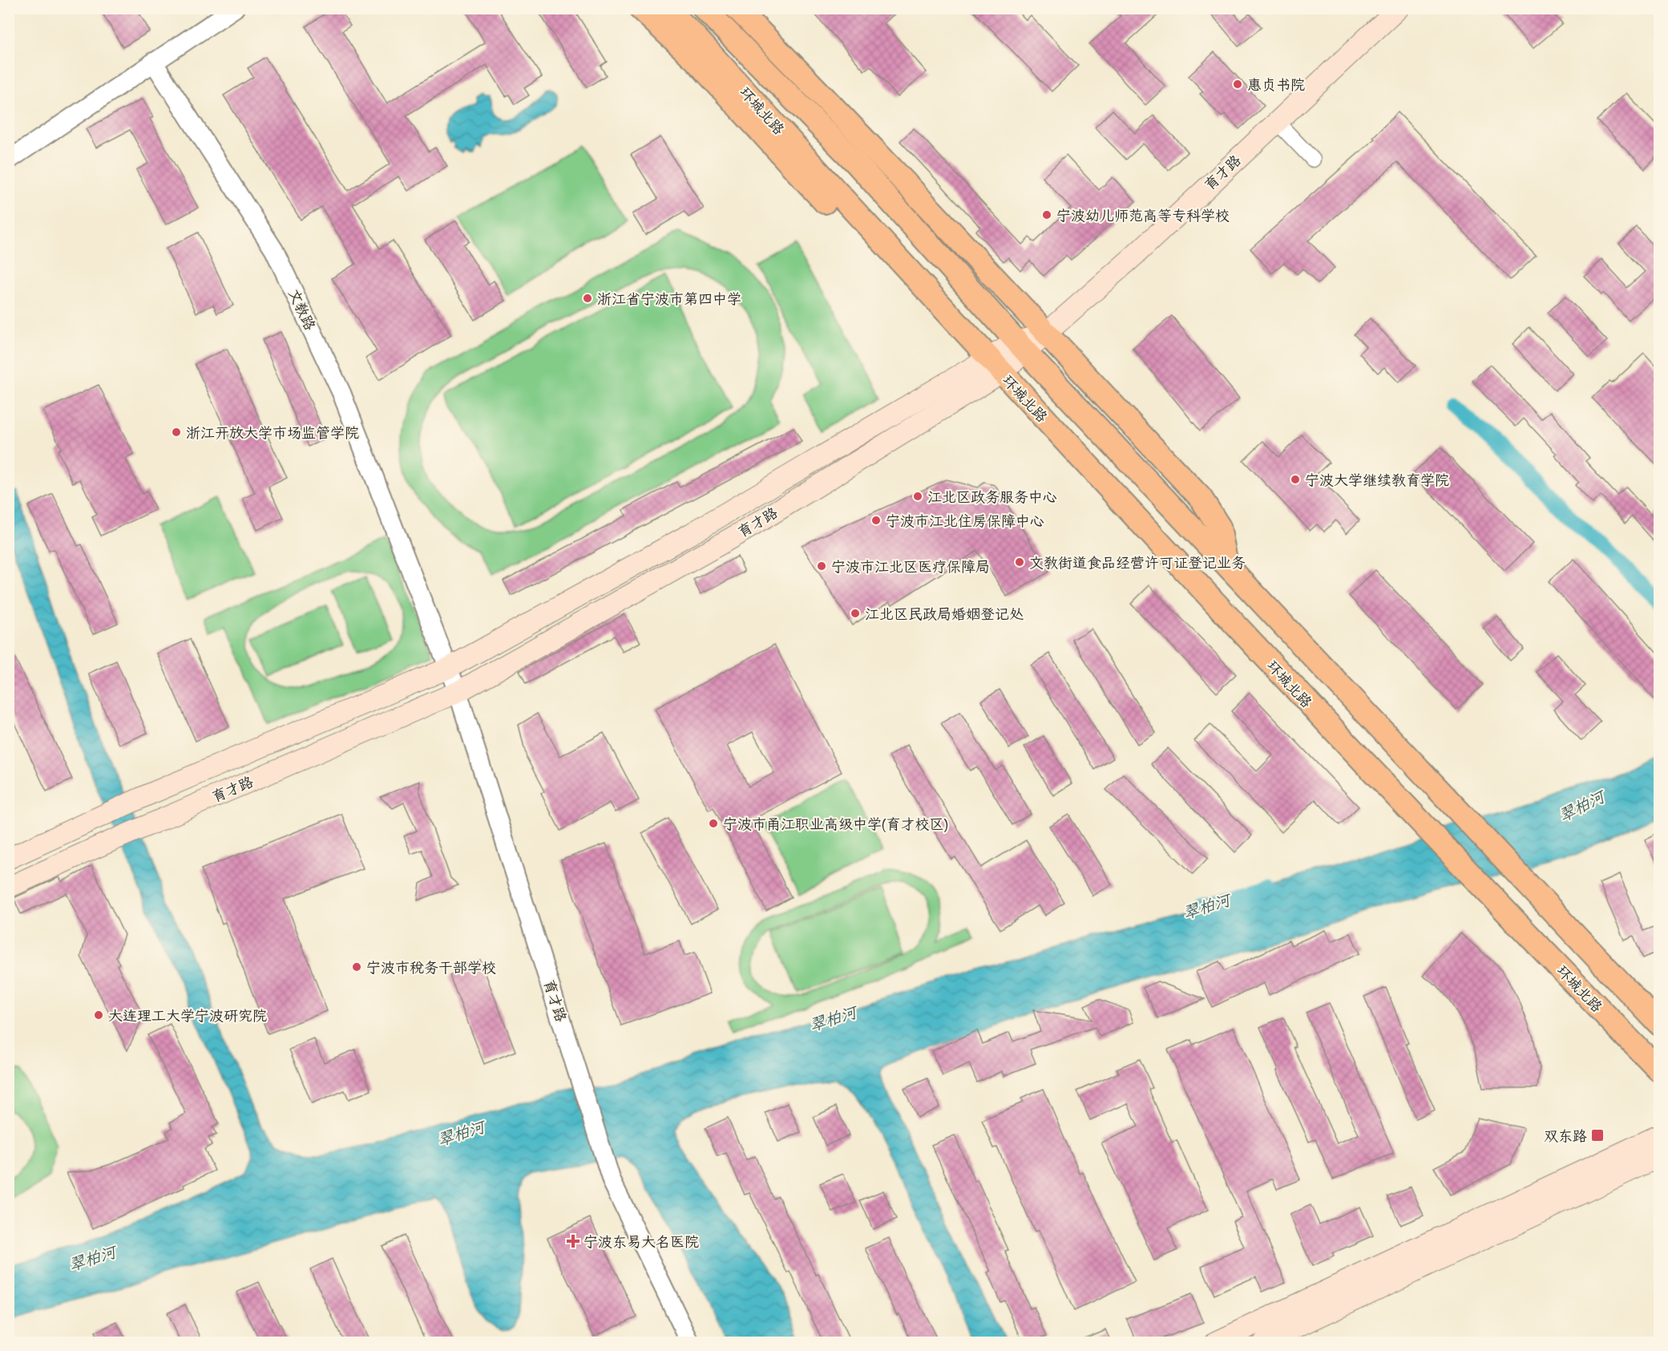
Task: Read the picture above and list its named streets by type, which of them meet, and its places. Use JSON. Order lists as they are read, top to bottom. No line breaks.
{"streets":{"main road":["环城北路","育才路"],"street":["文教路"]},"crossings":[["环城北路","育才路"],["育才路","文教路"]],"water":["翠柏河"],"places":{"other":["惠贞书院","宁波幼儿师范高等专科学校","浙江省宁波市第四中学","浙江开放大学市场监管学院","宁波大学继续教育学院","江北区政务服务中心","宁波市江北住房保障中心","文教街道食品经营许可证登记业务","宁波市江北区医疗保障局","江北区民政局婚姻登记处","宁波市甬江职业高级中学(育才校区)","宁波市税务干部学校","大连理工大学宁波研究院"],"transit":["双东路"],"health":["宁波东易大名医院"]}}
